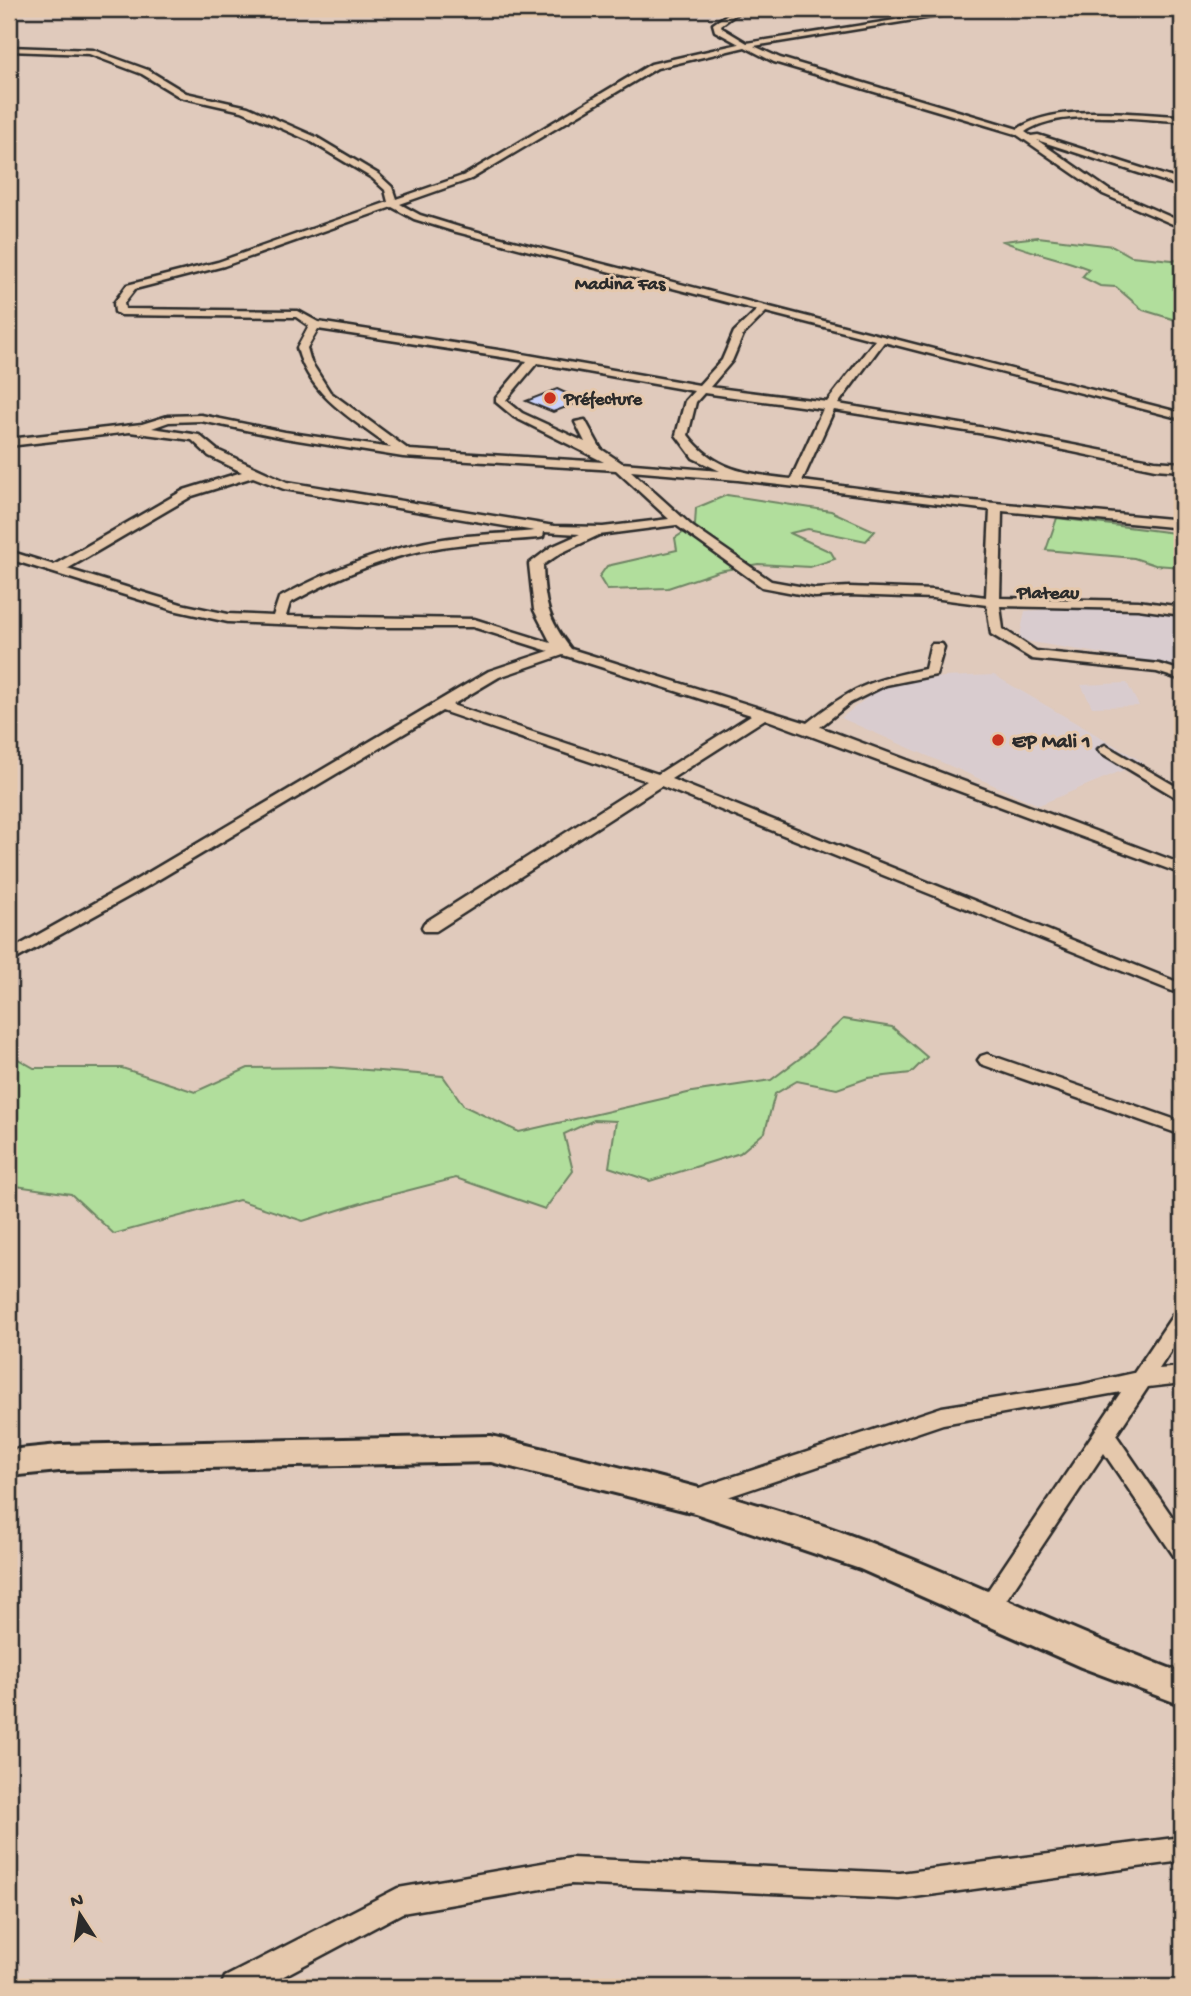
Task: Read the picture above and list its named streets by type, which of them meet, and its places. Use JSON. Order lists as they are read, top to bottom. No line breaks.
{"districts":["Madina Fas","Plateau"],"places":["Préfecture","EP Mali 1"],"north":"top"}
